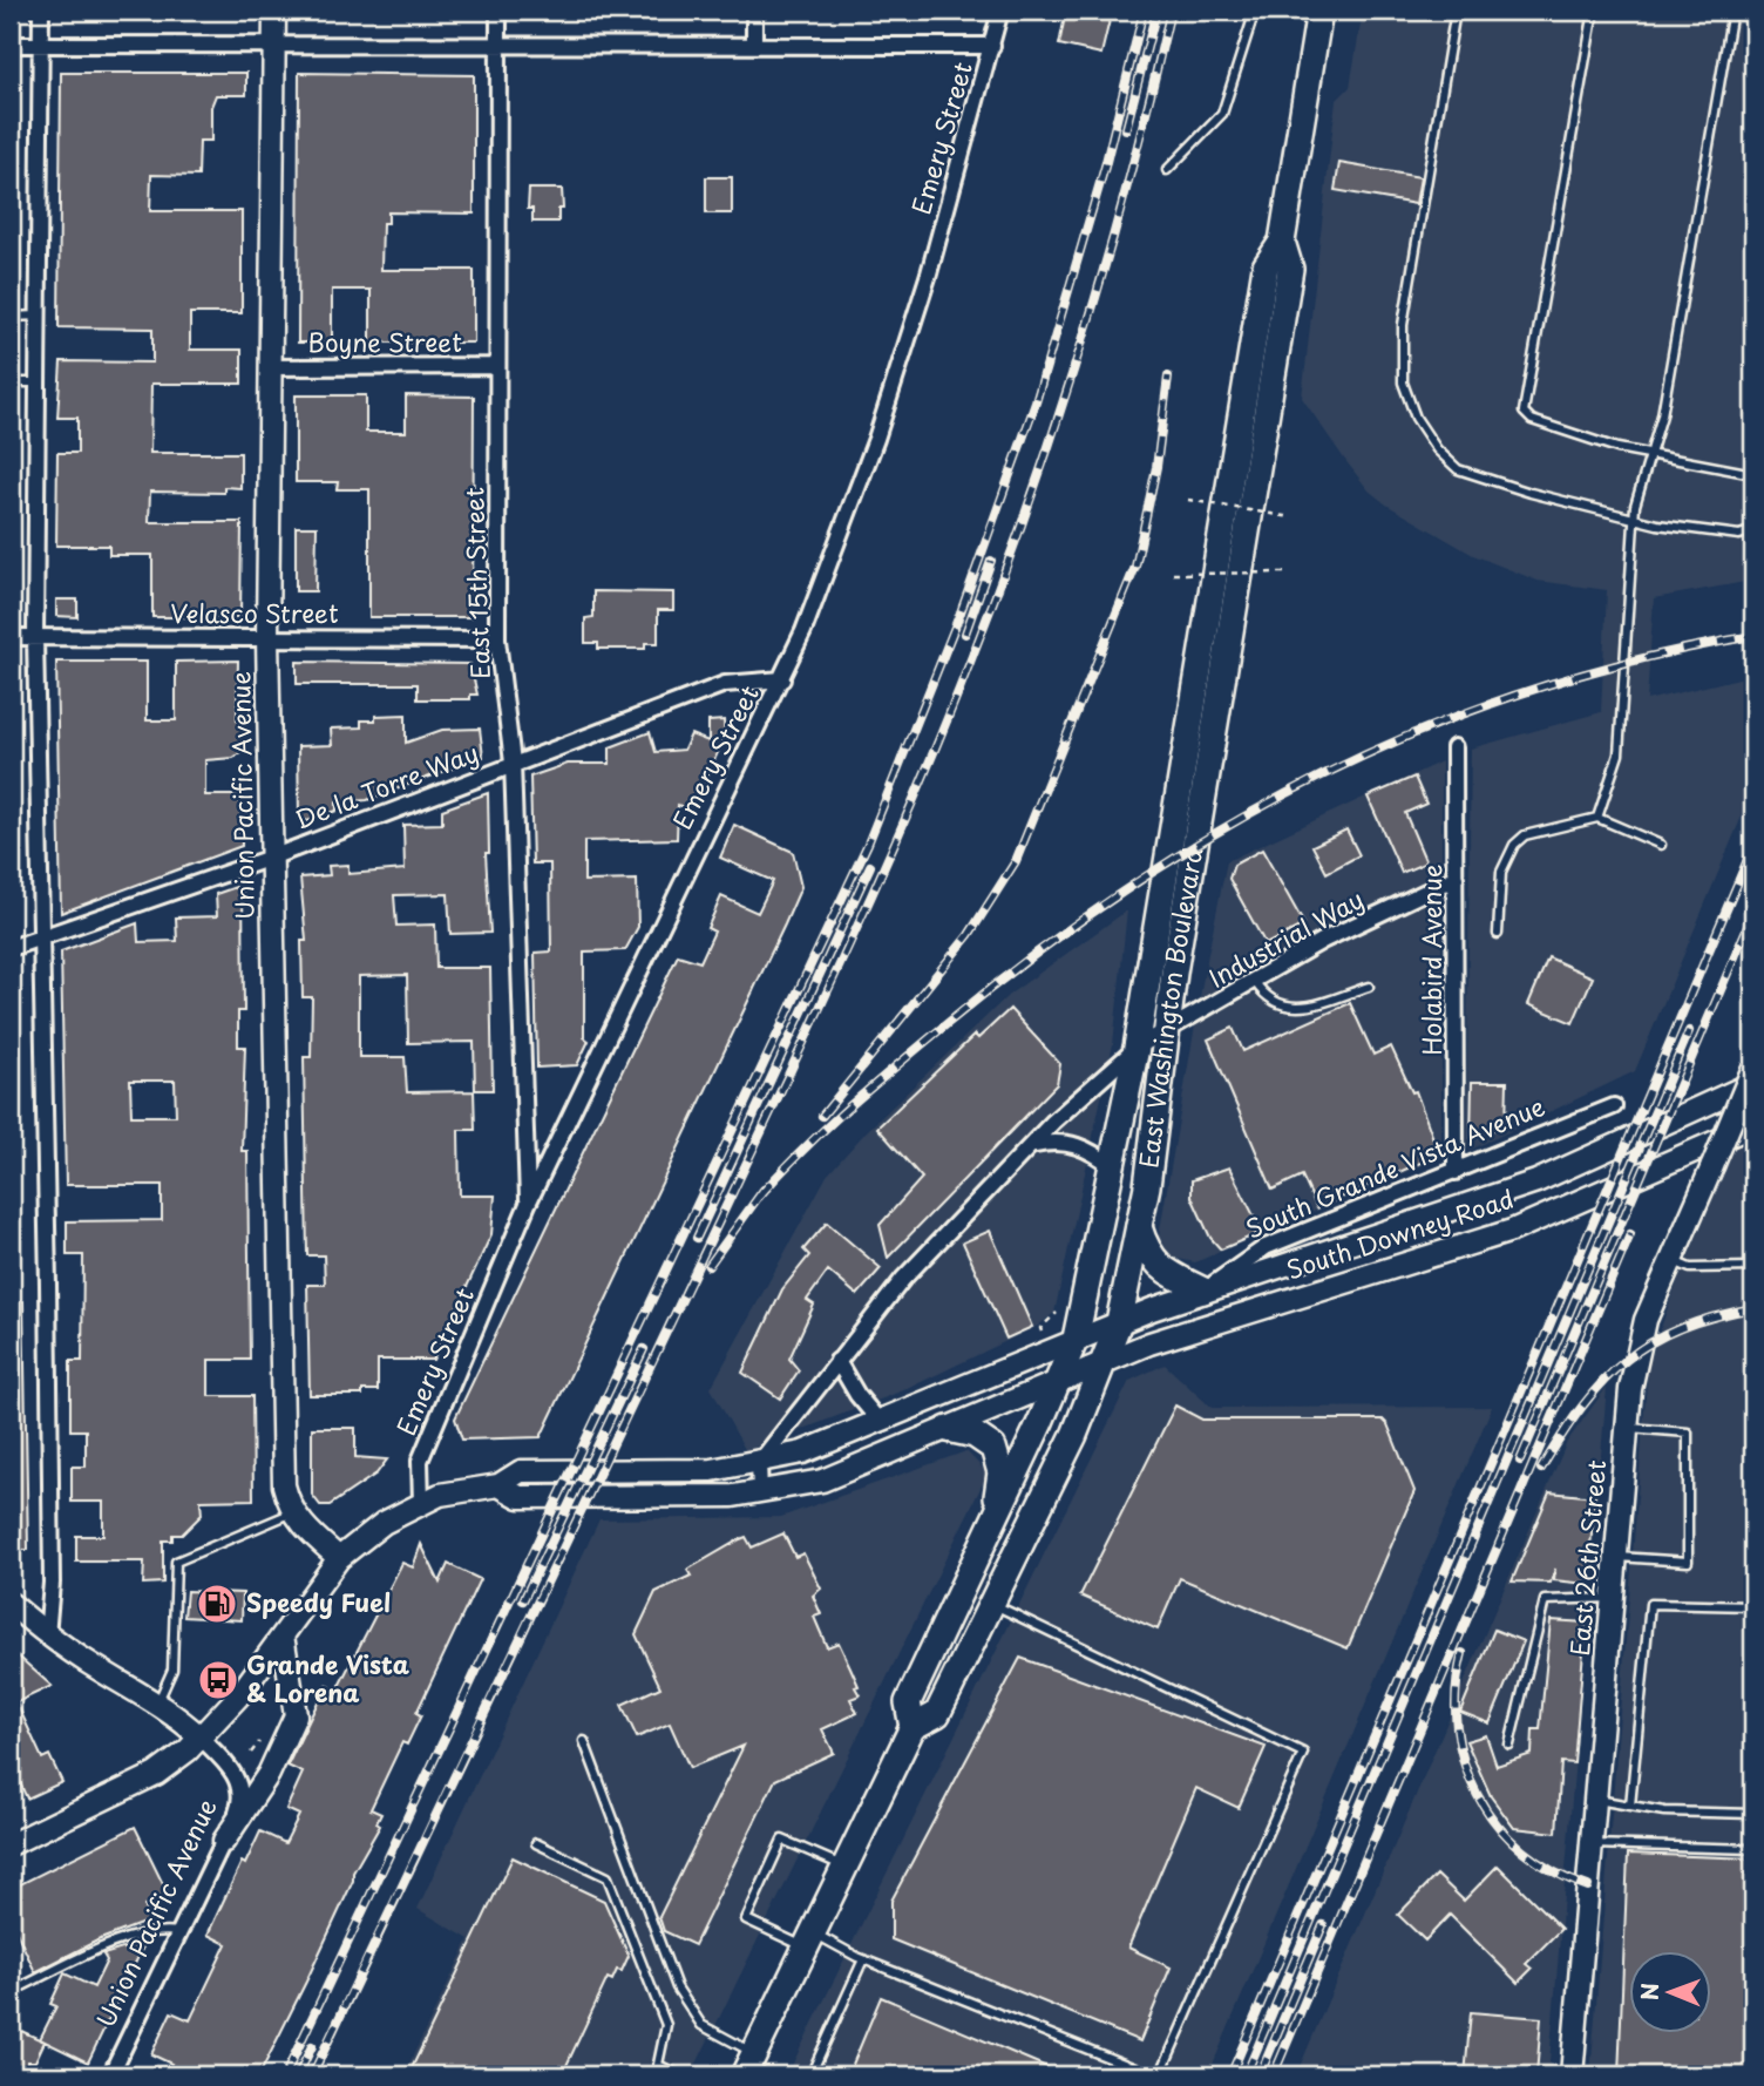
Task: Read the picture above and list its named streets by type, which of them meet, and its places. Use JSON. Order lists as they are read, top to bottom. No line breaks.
{"streets":{"main road":["Union Pacific Avenue","East Washington Boulevard","South Downey Road","East 26th Street"],"street":["Emery Street","Boyne Street","East 15th Street","Velasco Street","De la Torre Way","Industrial Way","Holabird Avenue","South Grande Vista Avenue"]},"crossings":[["Emery Street","East 15th Street"],["Emery Street","De la Torre Way"],["Boyne Street","East 15th Street"],["Boyne Street","Union Pacific Avenue"],["East 15th Street","Velasco Street"],["East 15th Street","De la Torre Way"],["Velasco Street","Union Pacific Avenue"],["De la Torre Way","Union Pacific Avenue"],["Industrial Way","Holabird Avenue"],["Industrial Way","East Washington Boulevard"],["Holabird Avenue","South Grande Vista Avenue"],["East Washington Boulevard","South Downey Road"],["South Grande Vista Avenue","South Downey Road"]],"places":{"fuel station":["Speedy Fuel"],"bus stop":["Grande Vista & Lorena"]},"north":"left"}
